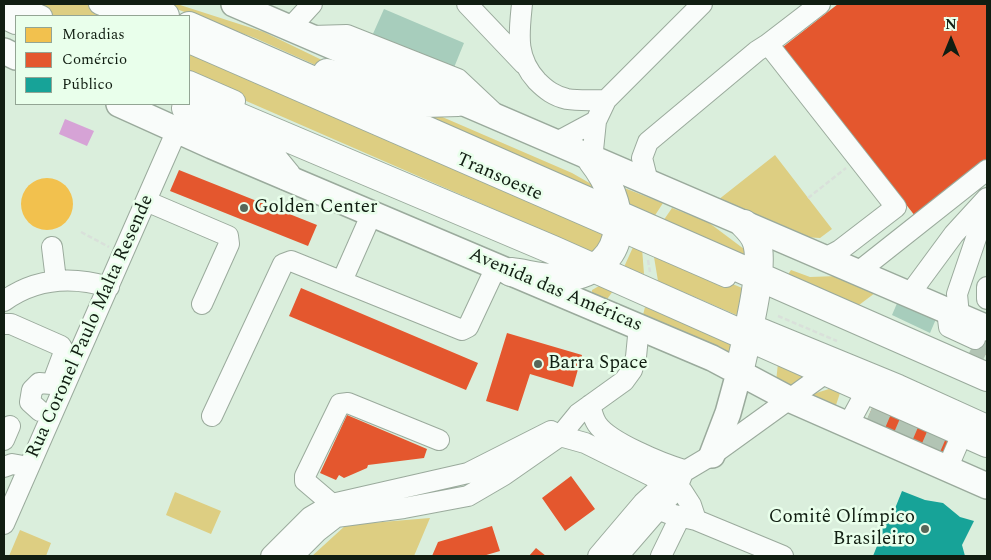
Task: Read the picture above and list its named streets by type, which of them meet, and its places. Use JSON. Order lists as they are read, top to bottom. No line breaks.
{"streets":{"highway":["Avenida das Américas"],"street":["Transoeste","Rua Coronel Paulo Malta Resende"]},"crossings":[["Transoeste","Avenida das Américas"]],"places":["Golden Center","Barra Space","Comitê Olímpico Brasileiro"],"legend":["Moradias","Comércio","Público"],"north":"top"}
